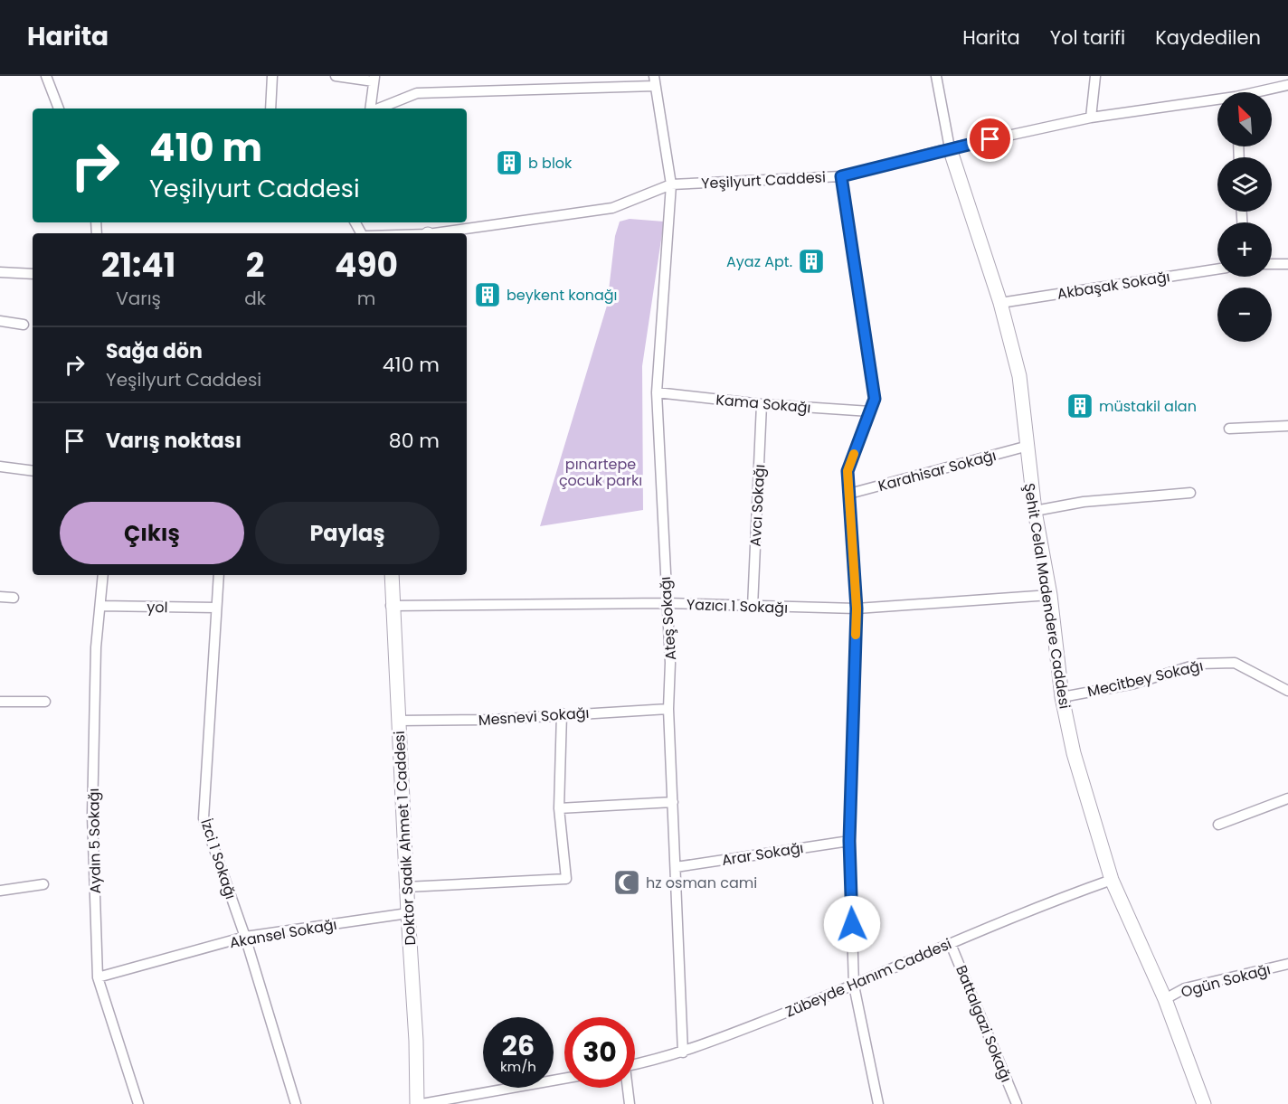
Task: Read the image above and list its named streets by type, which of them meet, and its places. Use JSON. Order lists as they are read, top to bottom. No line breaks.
{"streets":{"street":["Yeşilyurt Caddesi","Akbaşak Sokağı","Kama Sokağı","Karahisar Sokağı","Avcı Sokağı","Şehit Celal Madendere Caddesi","Yazıcı 1 Sokağı","yol","Ateş Sokağı","Mecitbey Sokağı","Mesnevi Sokağı","Doktor Sadık Ahmet 1 Caddesi","Aydın 5 Sokağı","Arar Sokağı","İzci 1 Sokağı","Akansel Sokağı","Zübeyde Hanım Caddesi","Ogün Sokağı","Battalgazi Sokağı"]},"crossings":[["Yeşilyurt Caddesi","Şehit Celal Madendere Caddesi"],["Yeşilyurt Caddesi","Ateş Sokağı"],["Akbaşak Sokağı","Şehit Celal Madendere Caddesi"],["Kama Sokağı","Avcı Sokağı"],["Kama Sokağı","Ateş Sokağı"],["Karahisar Sokağı","Şehit Celal Madendere Caddesi"],["Avcı Sokağı","Yazıcı 1 Sokağı"],["Şehit Celal Madendere Caddesi","Yazıcı 1 Sokağı"],["Şehit Celal Madendere Caddesi","Mecitbey Sokağı"],["Şehit Celal Madendere Caddesi","Zübeyde Hanım Caddesi"],["Şehit Celal Madendere Caddesi","Ogün Sokağı"],["Yazıcı 1 Sokağı","Ateş Sokağı"],["Yazıcı 1 Sokağı","Doktor Sadık Ahmet 1 Caddesi"],["yol","Aydın 5 Sokağı"],["yol","İzci 1 Sokağı"],["Ateş Sokağı","Mesnevi Sokağı"],["Ateş Sokağı","Arar Sokağı"],["Ateş Sokağı","Zübeyde Hanım Caddesi"],["Mesnevi Sokağı","Doktor Sadık Ahmet 1 Caddesi"],["Doktor Sadık Ahmet 1 Caddesi","Akansel Sokağı"],["Aydın 5 Sokağı","Akansel Sokağı"],["İzci 1 Sokağı","Akansel Sokağı"],["Zübeyde Hanım Caddesi","Battalgazi Sokağı"]],"parks":["pınartepe çocuk parkı"],"places":{"building":["b blok","Ayaz Apt.","beykent konağı","müstakil alan"],"mosque":["hz osman cami"]},"north":"top left","page":{"header":"Harita","nav":["Harita","Yol tarifi","Kaydedilen"],"map_buttons":["+","−"],"turn":["410 m","Yeşilyurt Caddesi"],"eta":["21:41","Varış","2","dk","490","m"],"list":[{"name":"Sağa dön","note":"Yeşilyurt Caddesi","value":"410 m"},{"name":"Varış noktası","value":"80 m"}],"buttons":["Çıkış","Paylaş"],"speed":"26 km/h","limit":"30"}}
